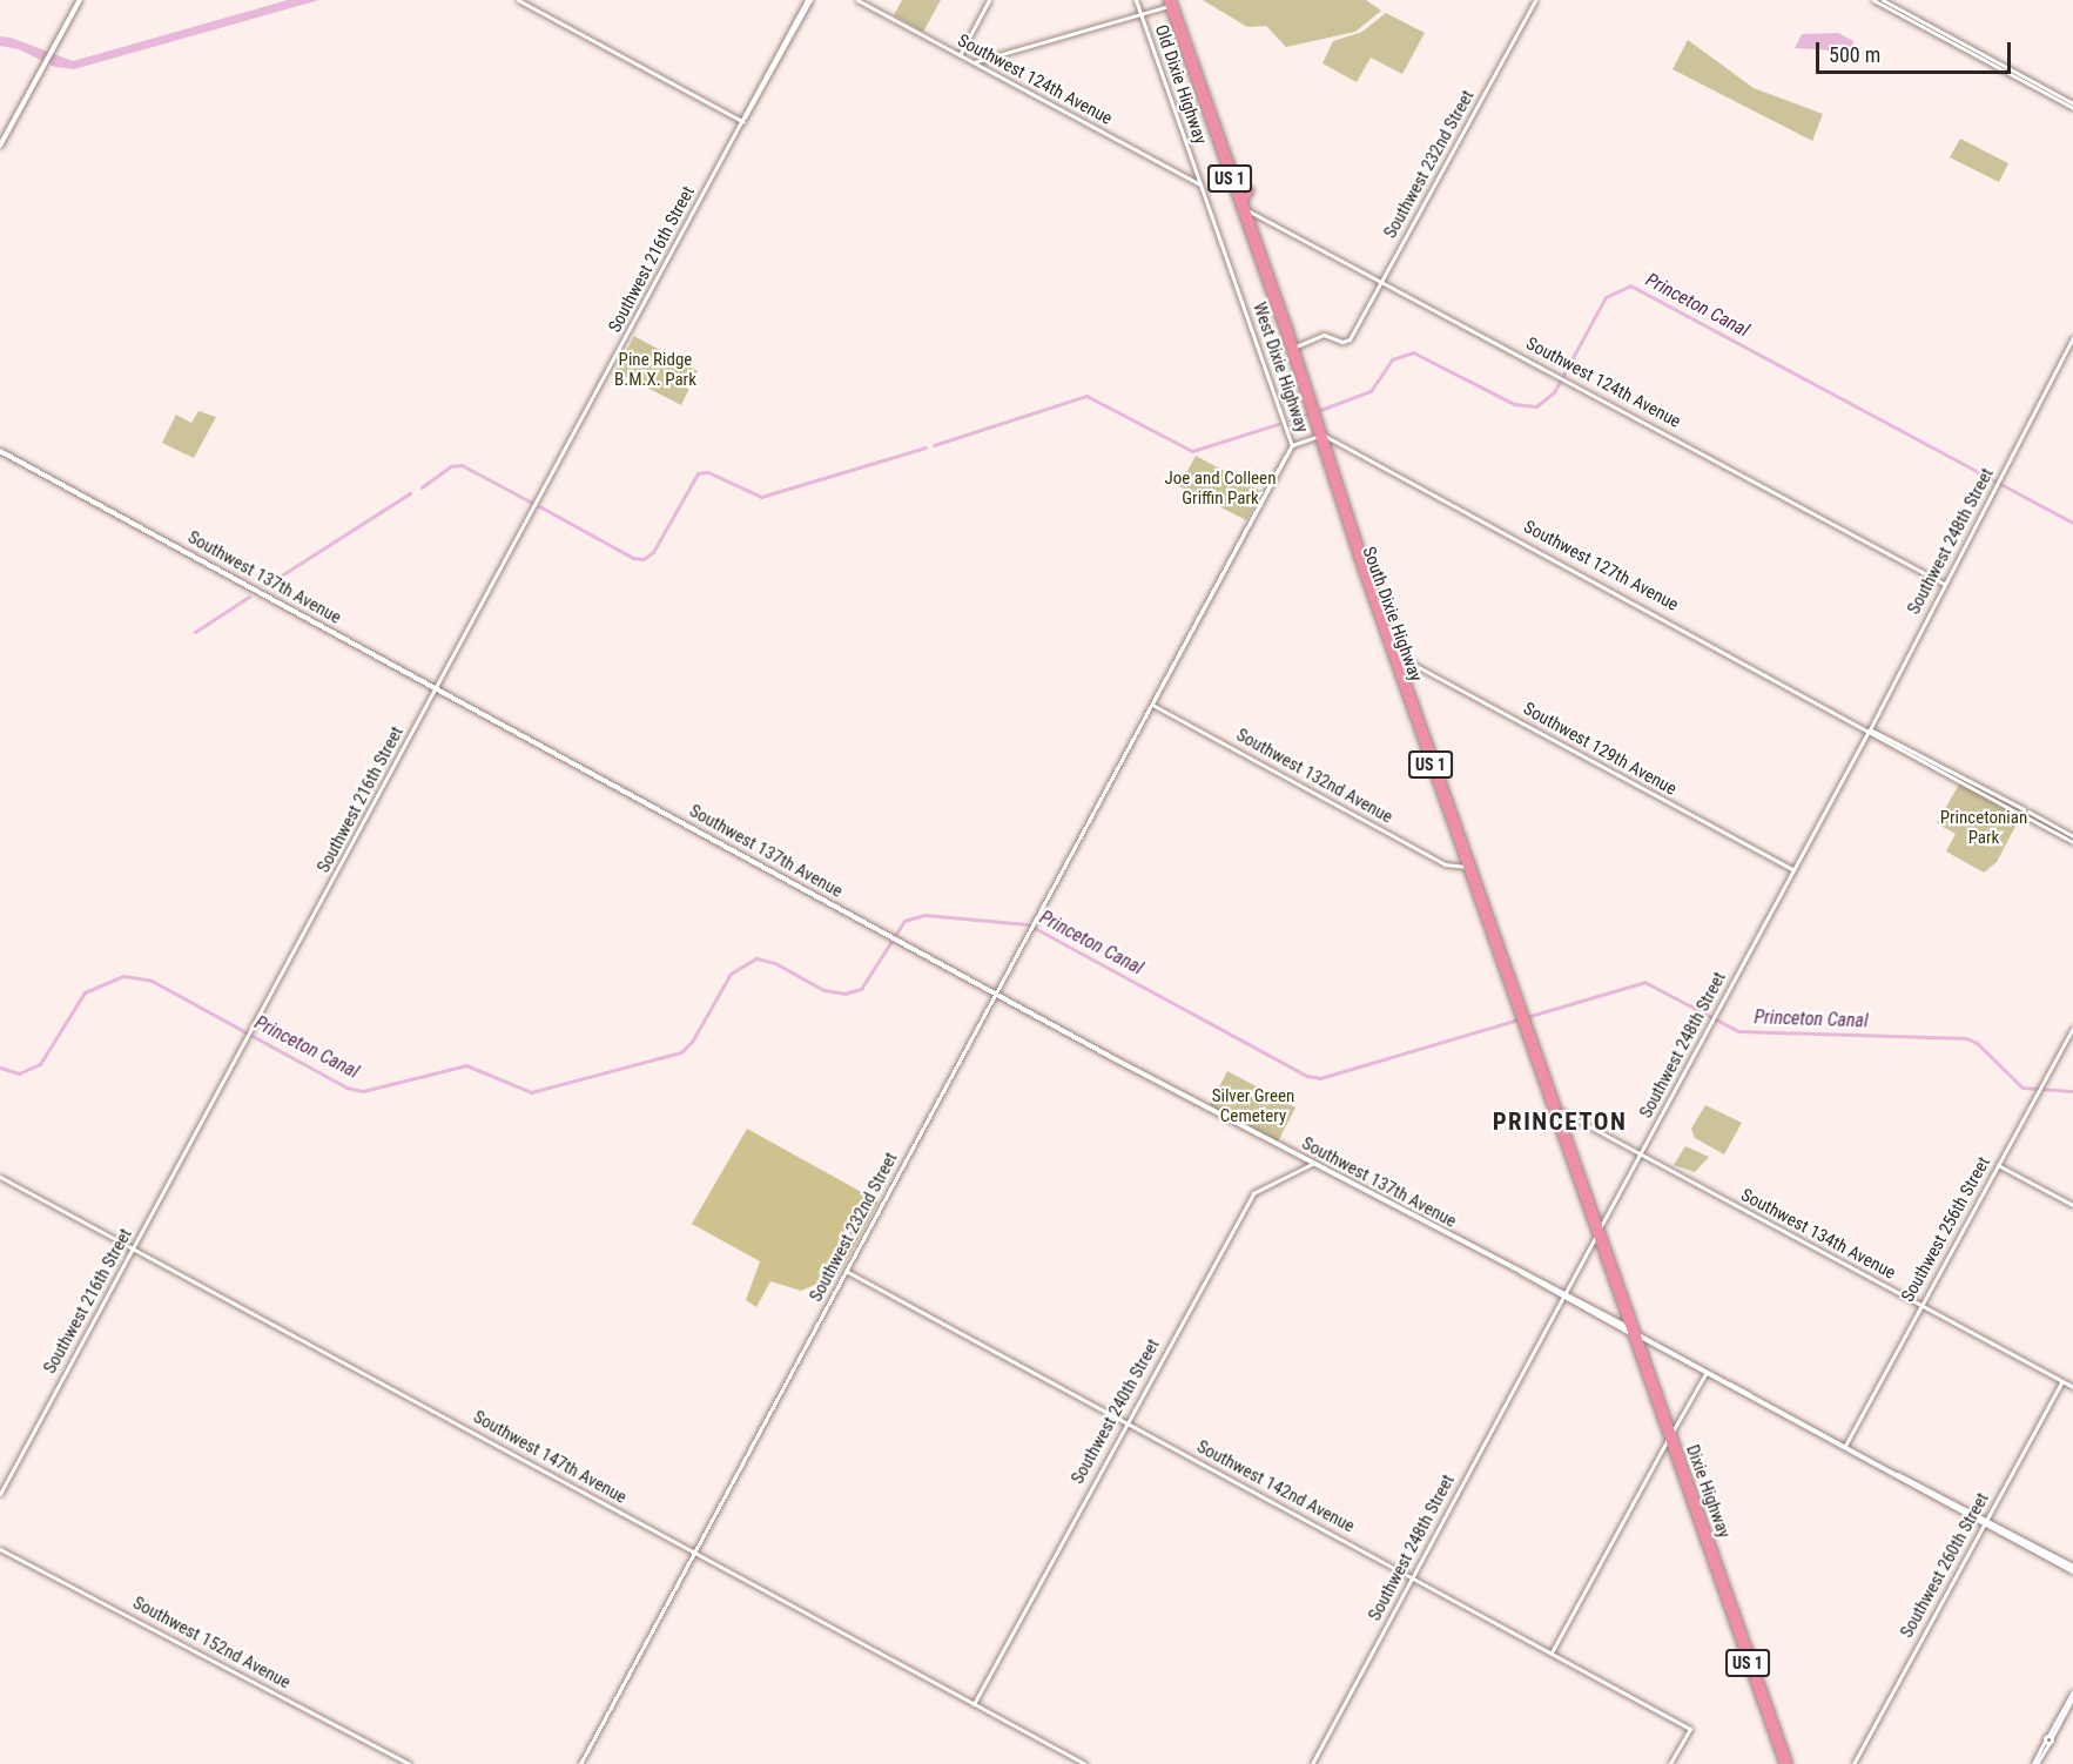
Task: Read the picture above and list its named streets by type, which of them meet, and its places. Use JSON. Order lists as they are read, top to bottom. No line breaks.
{"streets":{"highway":["US 1","South Dixie Highway","Dixie Highway"],"main road":["Southwest 137th Avenue"],"street":["Southwest 124th Avenue","Old Dixie Highway","Southwest 232nd Street","Southwest 216th Street","West Dixie Highway","Southwest 248th Street","Southwest 127th Avenue","Southwest 129th Avenue","Southwest 132nd Avenue","Southwest 256th Street","Southwest 134th Avenue","Southwest 240th Street","Southwest 147th Avenue","Southwest 142nd Avenue","Southwest 260th Street","Southwest 152nd Avenue"]},"crossings":[["Southwest 124th Avenue","Old Dixie Highway"],["Southwest 124th Avenue","Southwest 232nd Street"],["Southwest 124th Avenue","US 1"],["Southwest 124th Avenue","Southwest 248th Street"],["Southwest 124th Avenue","South Dixie Highway"],["Old Dixie Highway","West Dixie Highway"],["Southwest 232nd Street","West Dixie Highway"],["Southwest 232nd Street","Southwest 137th Avenue"],["Southwest 232nd Street","South Dixie Highway"],["Southwest 232nd Street","Southwest 132nd Avenue"],["Southwest 232nd Street","Southwest 147th Avenue"],["Southwest 232nd Street","Southwest 142nd Avenue"],["US 1","South Dixie Highway"],["Southwest 216th Street","Southwest 137th Avenue"],["Southwest 216th Street","Southwest 147th Avenue"],["Southwest 248th Street","Southwest 127th Avenue"],["Southwest 248th Street","Southwest 137th Avenue"],["Southwest 248th Street","South Dixie Highway"],["Southwest 248th Street","Southwest 129th Avenue"],["Southwest 248th Street","Southwest 134th Avenue"],["Southwest 248th Street","Southwest 142nd Avenue"],["Southwest 248th Street","Dixie Highway"],["Southwest 127th Avenue","South Dixie Highway"],["Southwest 137th Avenue","Southwest 256th Street"],["Southwest 137th Avenue","Southwest 240th Street"],["Southwest 137th Avenue","Dixie Highway"],["Southwest 137th Avenue","Southwest 260th Street"],["South Dixie Highway","Southwest 129th Avenue"],["South Dixie Highway","Southwest 132nd Avenue"],["South Dixie Highway","Southwest 134th Avenue"],["South Dixie Highway","Dixie Highway"],["Southwest 256th Street","Southwest 134th Avenue"],["Southwest 134th Avenue","Southwest 260th Street"],["Southwest 240th Street","Southwest 147th Avenue"],["Southwest 240th Street","Southwest 142nd Avenue"]],"districts":["PRINCETON"],"water":["Princeton Canal"],"parks":["Pine Ridge B.M.X. Park","Joe and Colleen Griffin Park","Princetonian Park","Silver Green Cemetery"],"scale_bar":"500 m"}
